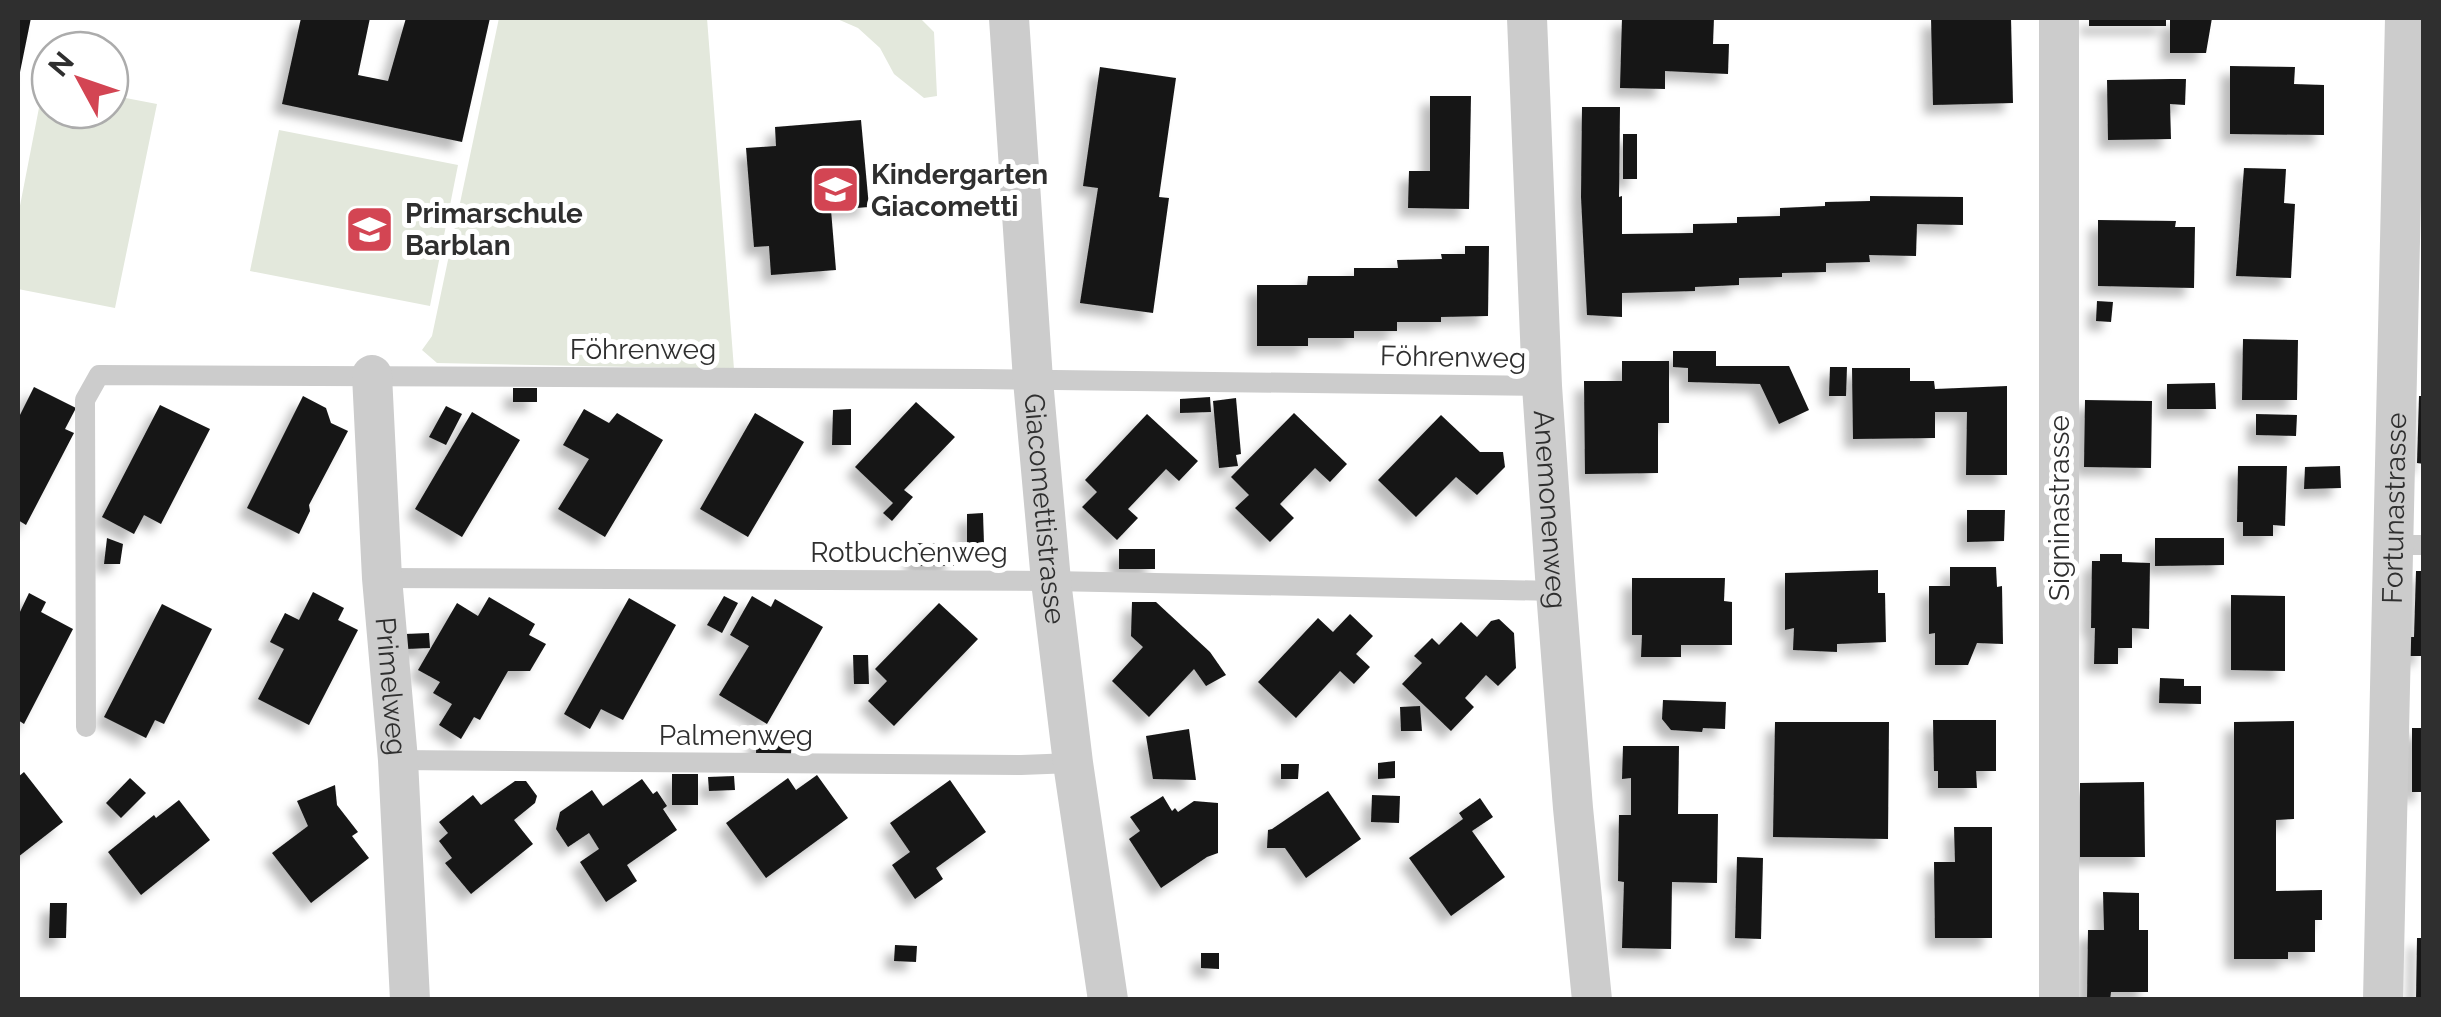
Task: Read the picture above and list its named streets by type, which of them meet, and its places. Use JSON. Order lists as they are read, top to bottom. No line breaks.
{"streets":{"street":["Signinastrasse","Anemonenweg","Fortunastrasse","Giacomettistrasse","Primelweg"],"lane":["Föhrenweg","Rotbuchenweg","Palmenweg"]},"crossings":[["Föhrenweg","Anemonenweg"],["Föhrenweg","Giacomettistrasse"],["Föhrenweg","Primelweg"],["Anemonenweg","Rotbuchenweg"],["Giacomettistrasse","Rotbuchenweg"],["Giacomettistrasse","Palmenweg"],["Rotbuchenweg","Primelweg"],["Primelweg","Palmenweg"]],"places":{"school or university":["Kindergarten Giacometti","Primarschule Barblan"]},"north":"top left"}
